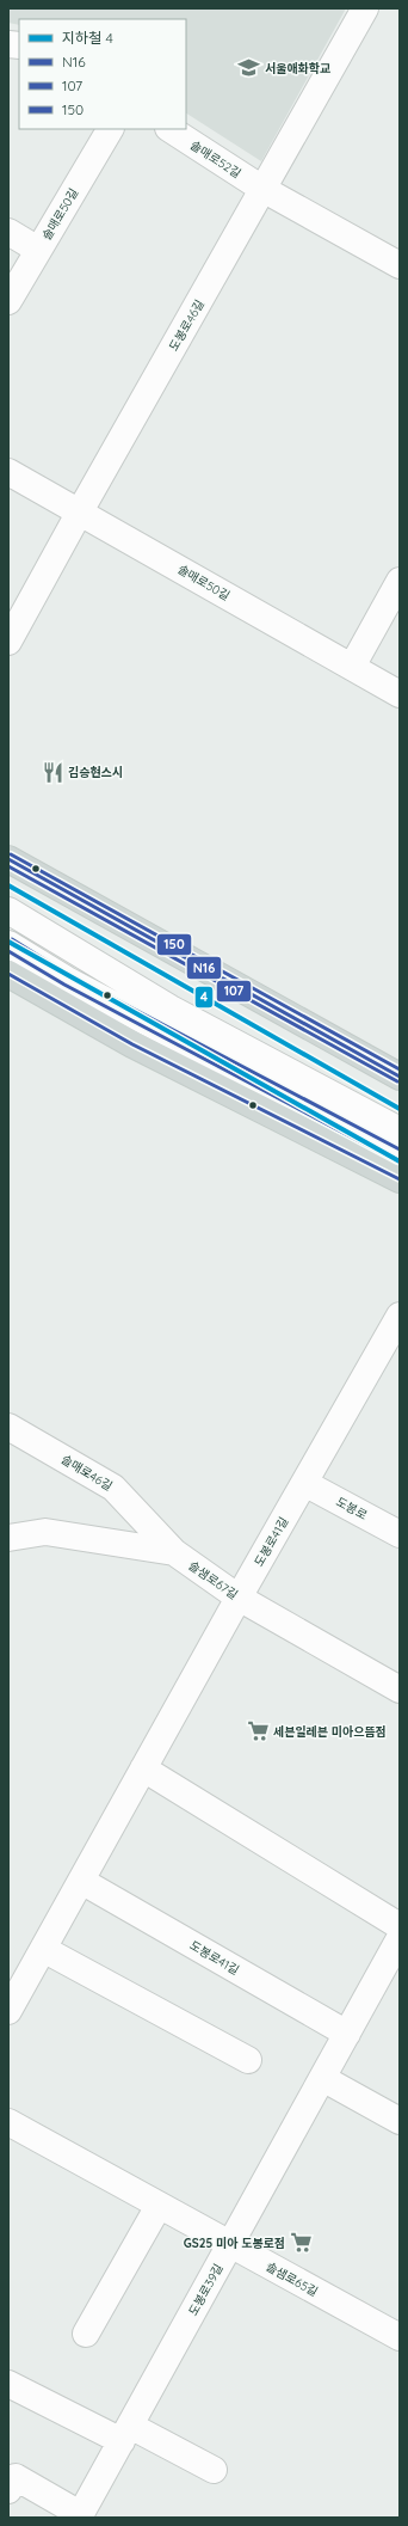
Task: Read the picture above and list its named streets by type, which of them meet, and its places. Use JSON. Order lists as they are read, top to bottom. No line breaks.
{"streets":{"street":["솔매로52길","솔매로50길","도봉로46길","솔매로46길","도봉로","도봉로41길","솔샘로67길","솔샘로65길","도봉로39길"]},"crossings":[["솔매로52길","도봉로46길"],["솔매로50길","도봉로46길"],["솔매로46길","솔샘로67길"],["도봉로","도봉로41길"],["도봉로41길","솔샘로67길"],["도봉로41길","도봉로39길"],["솔샘로65길","도봉로39길"]],"places":{"school or university":["서울애화학교"],"restaurant":["김승현스시"],"supermarket":["세븐일레븐 미아으뜸점","GS25 미아 도봉로점"]},"lines":["transit line 150","transit line N16","transit line 107","metro line 4"],"legend":["지하철 4","N16","107","150"]}
